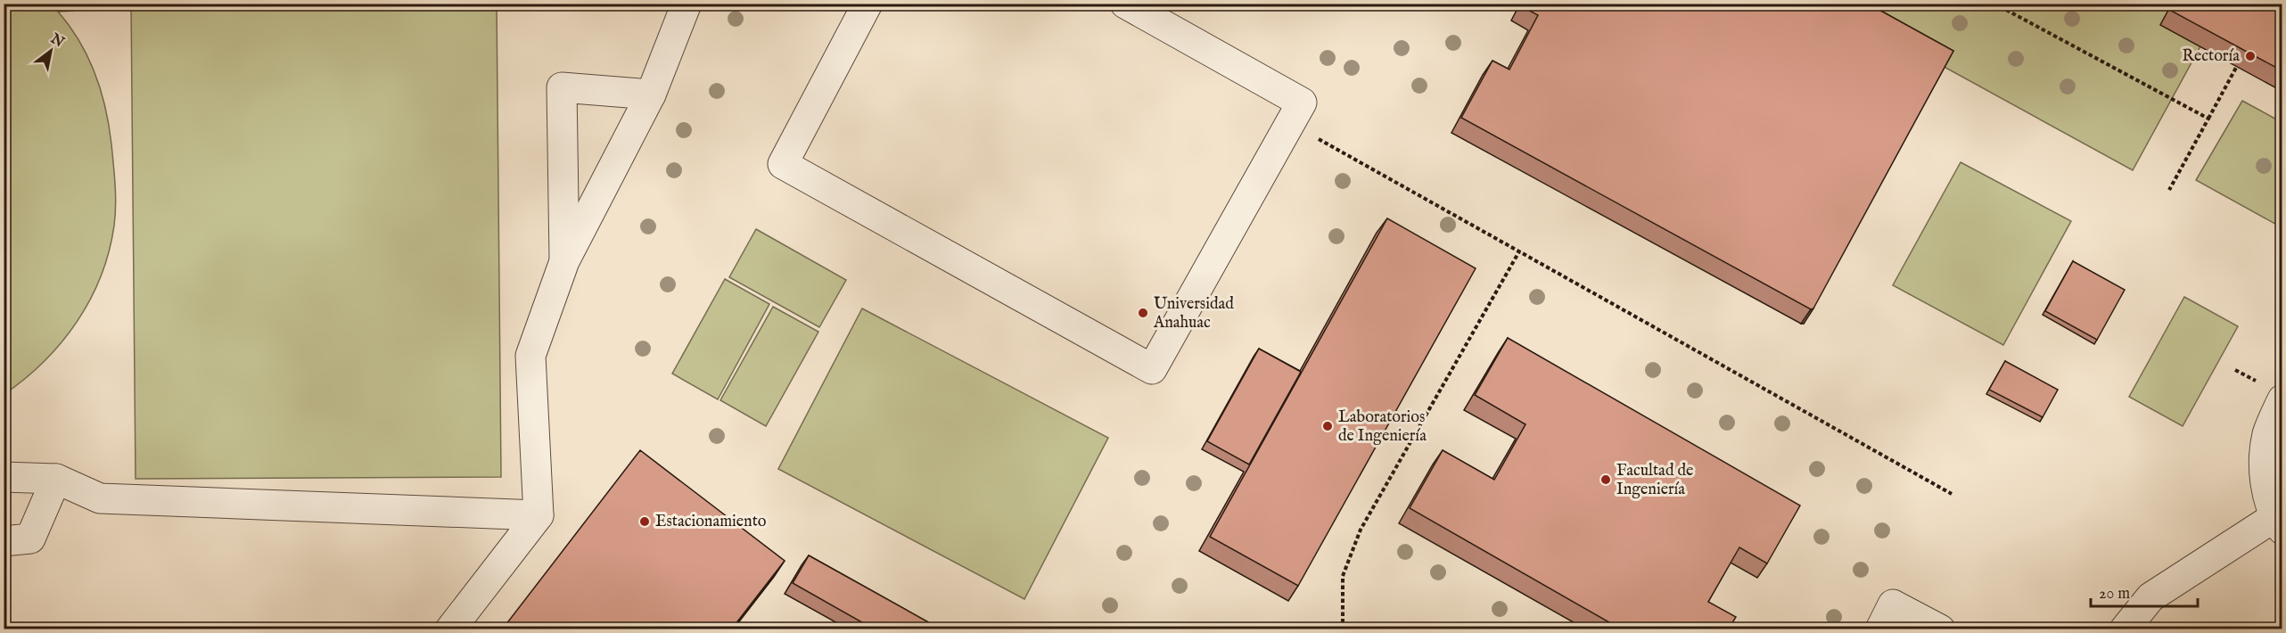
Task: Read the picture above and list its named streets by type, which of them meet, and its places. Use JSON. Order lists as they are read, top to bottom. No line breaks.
{"places":["Rectoría","Universidad Anahuac","Laboratorios de Ingeniería","Facultad de Ingeniería","Estacionamiento"],"scale_bar":"20 m","north":"top right"}
